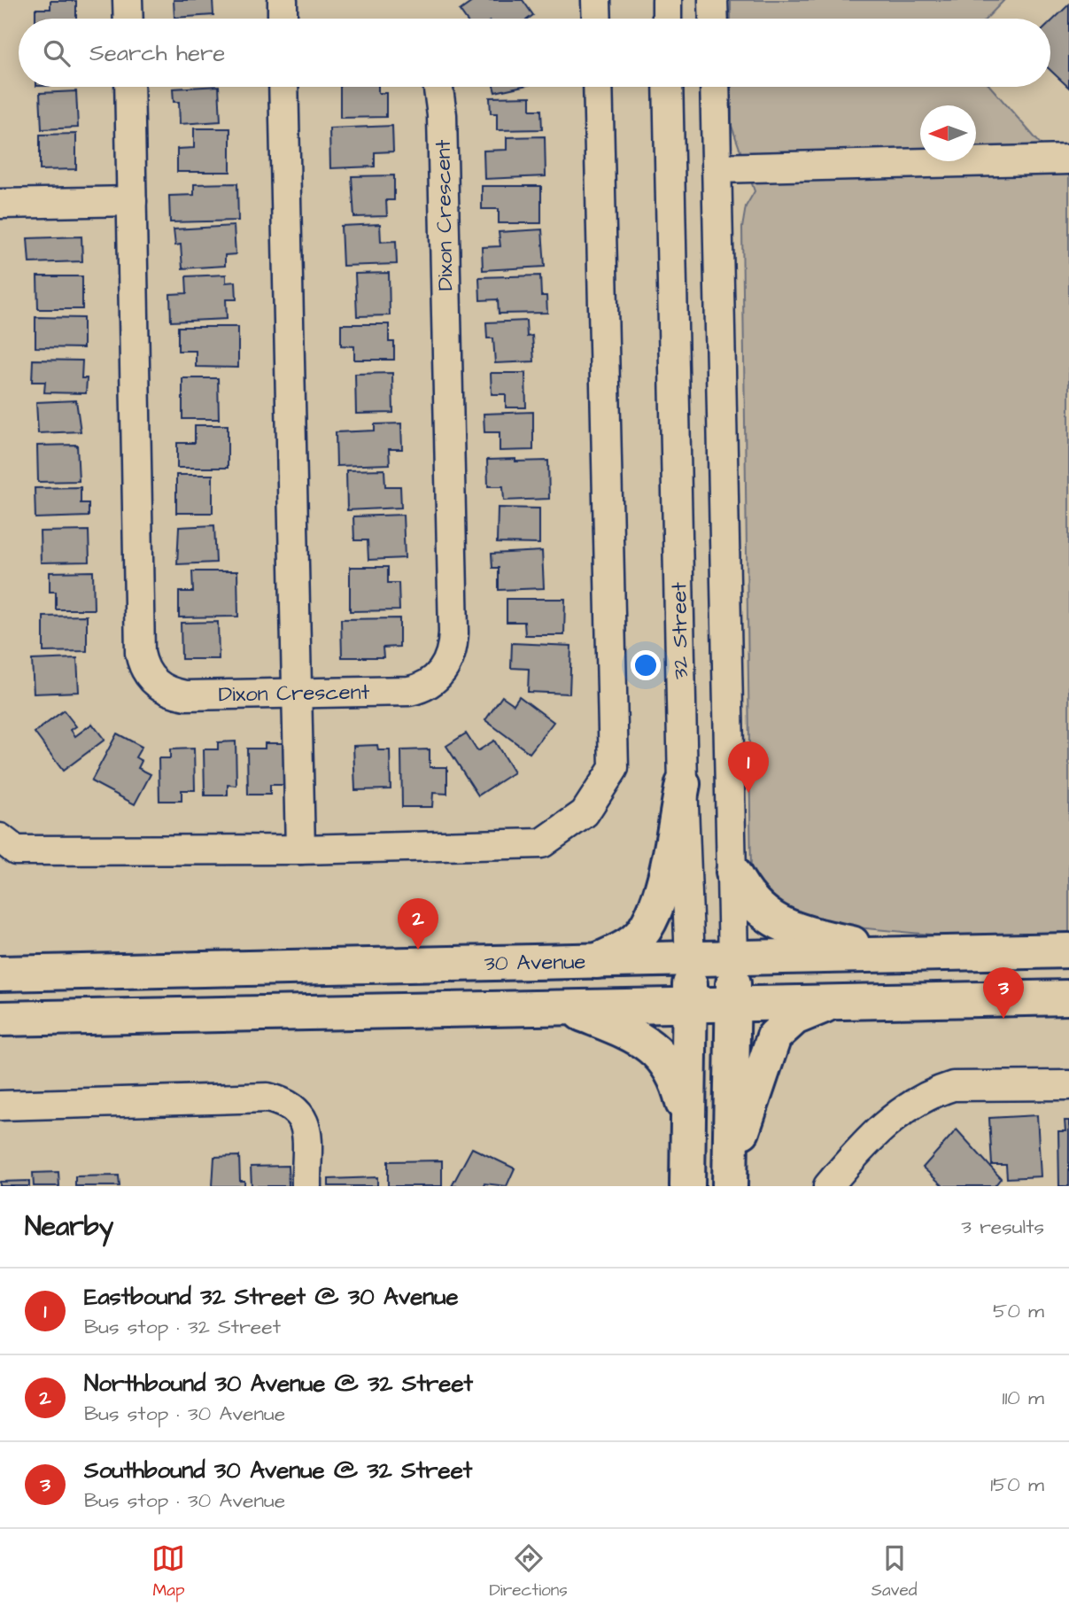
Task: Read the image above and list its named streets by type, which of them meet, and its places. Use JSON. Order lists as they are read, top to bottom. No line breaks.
{"streets":{"main road":["32 Street","30 Avenue"],"street":["Dixon Crescent"]},"crossings":[["32 Street","30 Avenue"]],"north":"left","page":{"search":"Search here","pins":["1","2","3"],"heading":["Nearby","3 results"],"list":[{"mark":"1","name":"Eastbound 32 Street @ 30 Avenue","note":"Bus stop · 32 Street","value":"50 m"},{"mark":"2","name":"Northbound 30 Avenue @ 32 Street","note":"Bus stop · 30 Avenue","value":"110 m"},{"mark":"3","name":"Southbound 30 Avenue @ 32 Street","note":"Bus stop · 30 Avenue","value":"150 m"}],"nav":["Map","Directions","Saved"]}}
